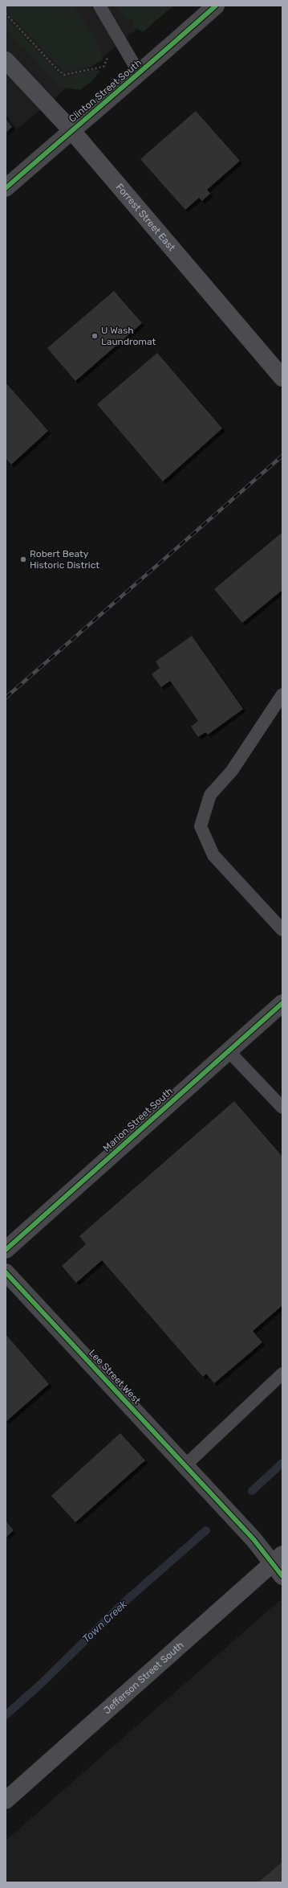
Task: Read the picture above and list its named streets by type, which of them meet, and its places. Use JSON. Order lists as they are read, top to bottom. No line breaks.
{"streets":{"main road":["Forrest Street East","Jefferson Street South"],"street":["Clinton Street South","Marion Street South","Lee Street West"]},"crossings":[["Clinton Street South","Forrest Street East"],["Lee Street West","Jefferson Street South"]],"water":["Town Creek"],"places":["U Wash Laundromat","Robert Beaty Historic District"]}
